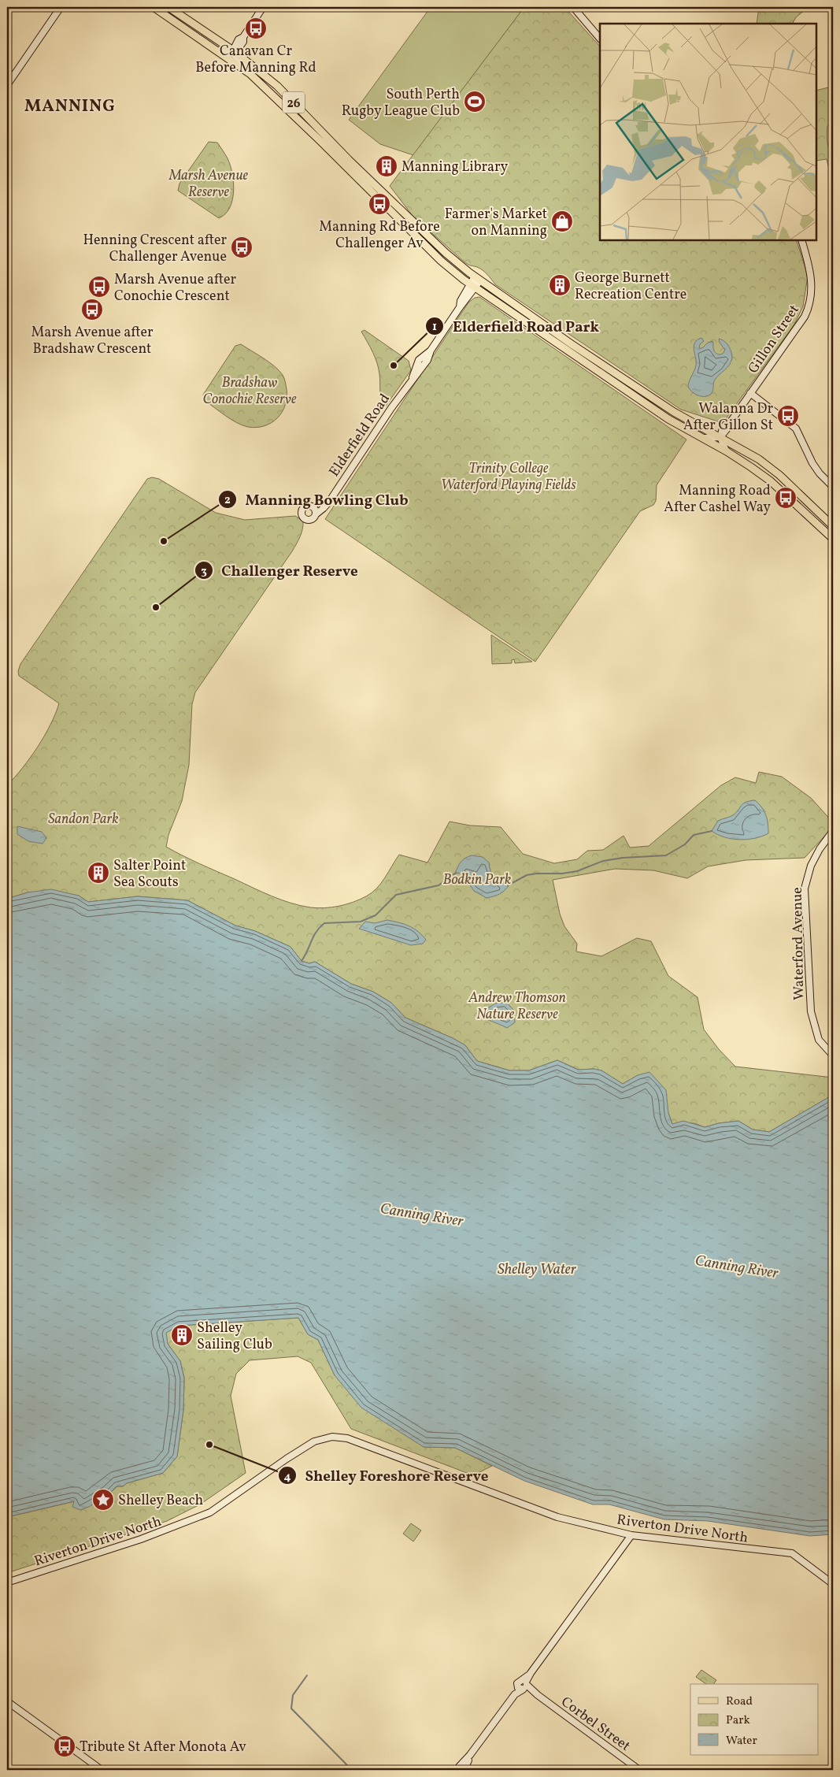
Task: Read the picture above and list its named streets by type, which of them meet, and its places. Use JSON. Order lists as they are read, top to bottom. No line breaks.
{"streets":{"main road":["26"],"street":["Gillon Street","Elderfield Road","Waterford Avenue","Riverton Drive North","Corbel Street"]},"crossings":[["26","Gillon Street"],["26","Elderfield Road"]],"districts":["MANNING"],"water":["Canning River","Shelley Water"],"parks":["Marsh Avenue Reserve","Bradshaw Conochie Reserve","Trinity College Waterford Playing Fields","Sandon Park","Bodkin Park","Andrew Thomson Nature Reserve"],"places":{"bus stop":["Canavan Cr Before Manning Rd","Manning Rd Before Challenger Av","Henning Crescent after Challenger Avenue","Marsh Avenue after Conochie Crescent","Marsh Avenue after Bradshaw Crescent","Walanna Dr After Gillon St","Manning Road After Cashel Way","Tribute St After Monota Av"],"sports":["South Perth Rugby League Club"],"building":["Manning Library","George Burnett Recreation Centre","Salter Point Sea Scouts","Shelley Sailing Club"],"shop":["Farmer's Market on Manning"],"other":["Elderfield Road Park","Manning Bowling Club","Challenger Reserve","Shelley Foreshore Reserve"],"place":["Shelley Beach"]},"legend":["Road","Park","Water"]}
